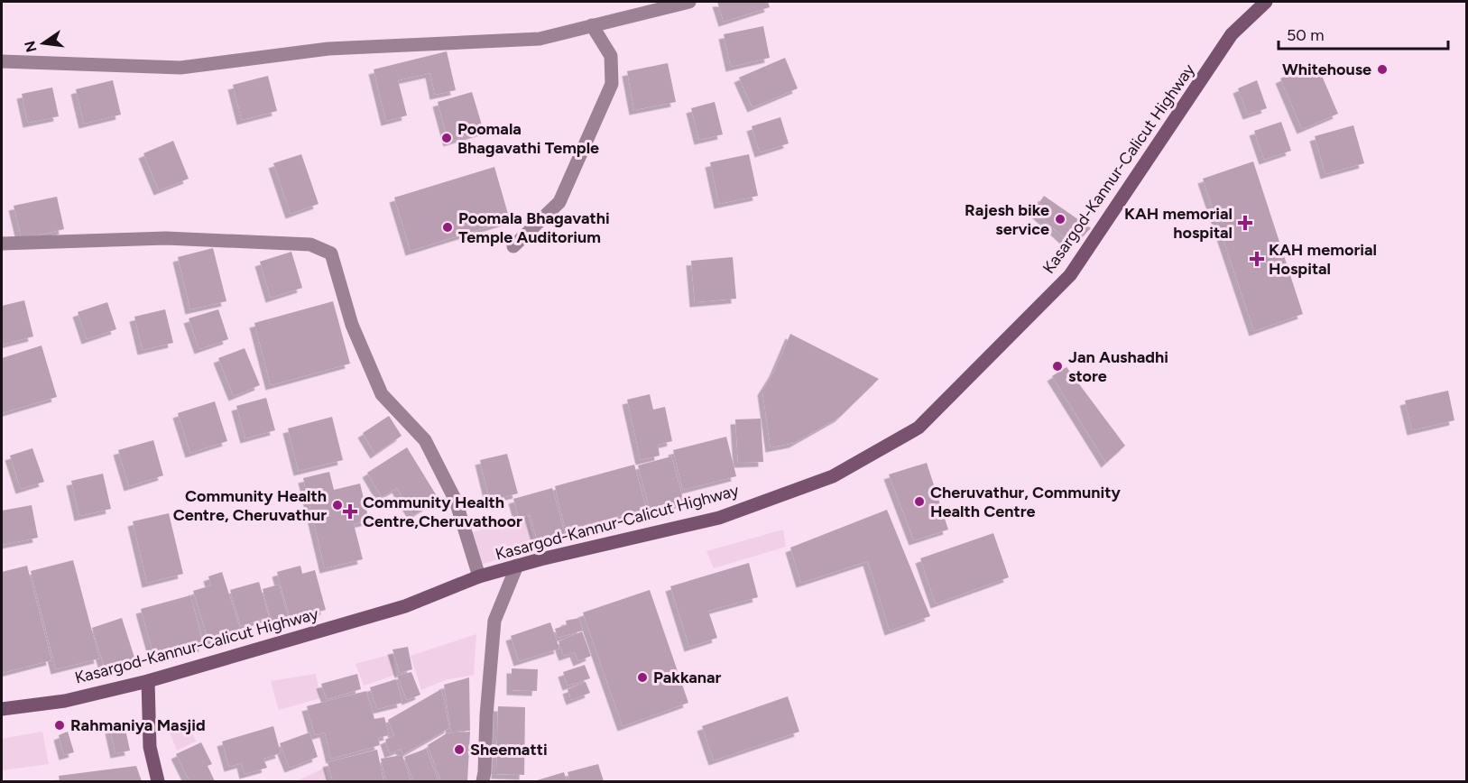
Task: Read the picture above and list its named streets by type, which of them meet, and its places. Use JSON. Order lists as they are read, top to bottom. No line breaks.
{"streets":{"main road":["Kasargod-Kannur-Calicut Highway"]},"places":{"other":["Whitehouse","Poomala Bhagavathi Temple","Rajesh bike service","Poomala Bhagavathi Temple Auditorium","Jan Aushadhi store","Cheruvathur, Community Health Centre","Community Health Centre, Cheruvathur","Pakkanar","Rahmaniya Masjid","Sheematti"],"health":["KAH memorial hospital","KAH memorial Hospital","Community Health Centre,Cheruvathoor"]},"scale_bar":"50 m","north":"left"}
